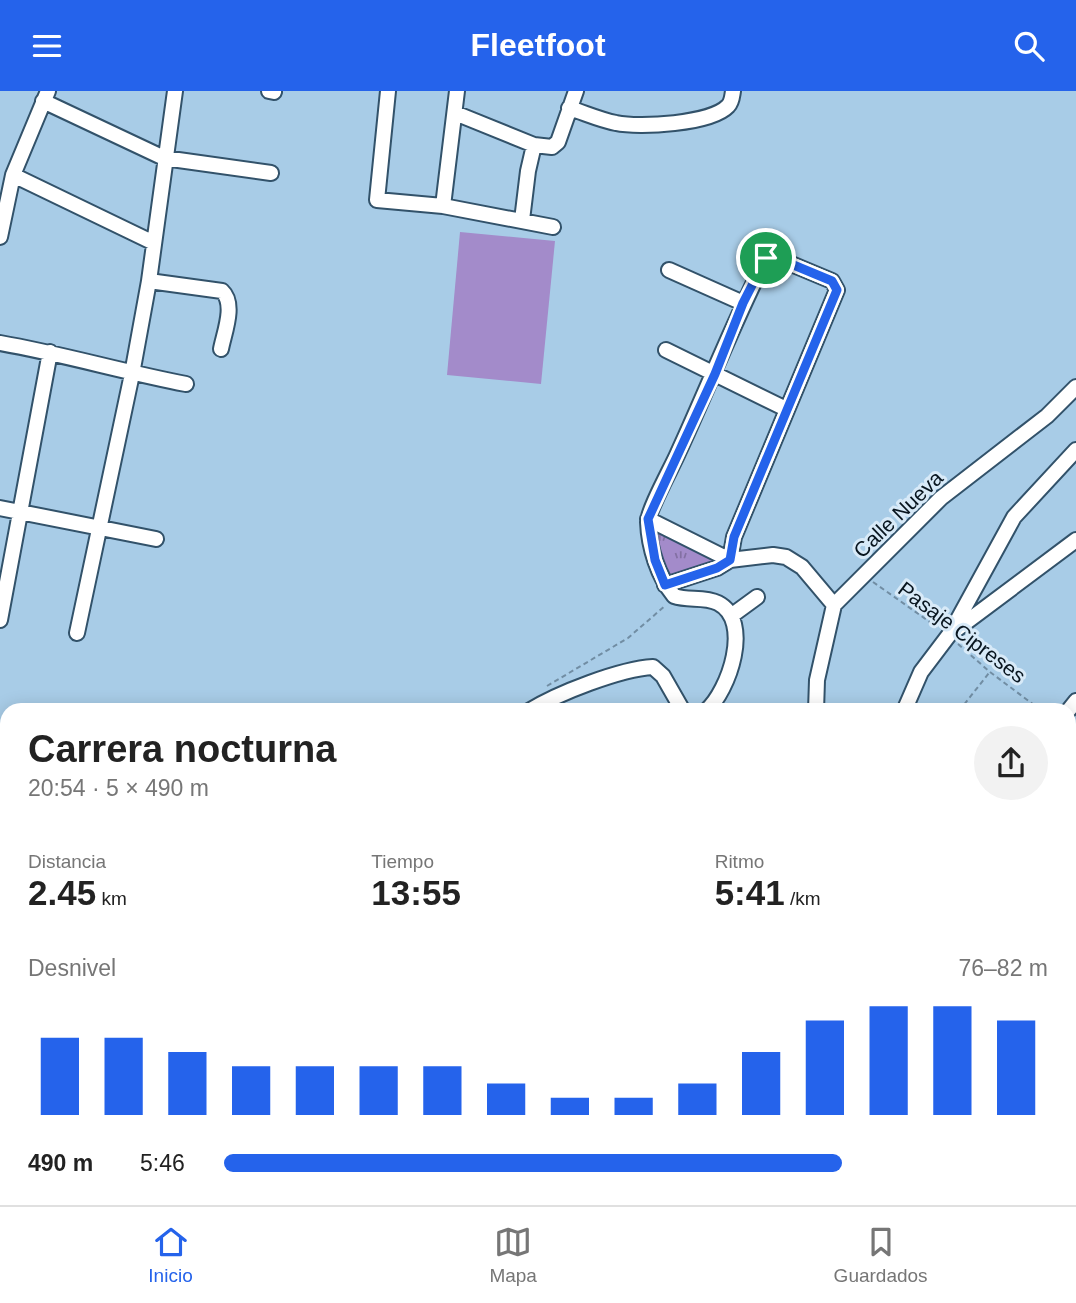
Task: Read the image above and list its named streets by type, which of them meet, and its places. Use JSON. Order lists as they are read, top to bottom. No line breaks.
{"streets":{"street":["Calle Nueva"],"path":["Pasaje Cipreses"]},"crossings":[["Calle Nueva","Pasaje Cipreses"]],"page":{"header":"Fleetfoot","heading":["Carrera nocturna","20:54 · 5 × 490 m"],"stats":[["Distancia","2.45 km"],["Tiempo","13:55"],["Ritmo","5:41 /km"]],"chart":["Desnivel","76–82 m"],"list":[{"name":"490 m","note":"5:46"}],"tabs":["Inicio","Mapa","Guardados"]}}
